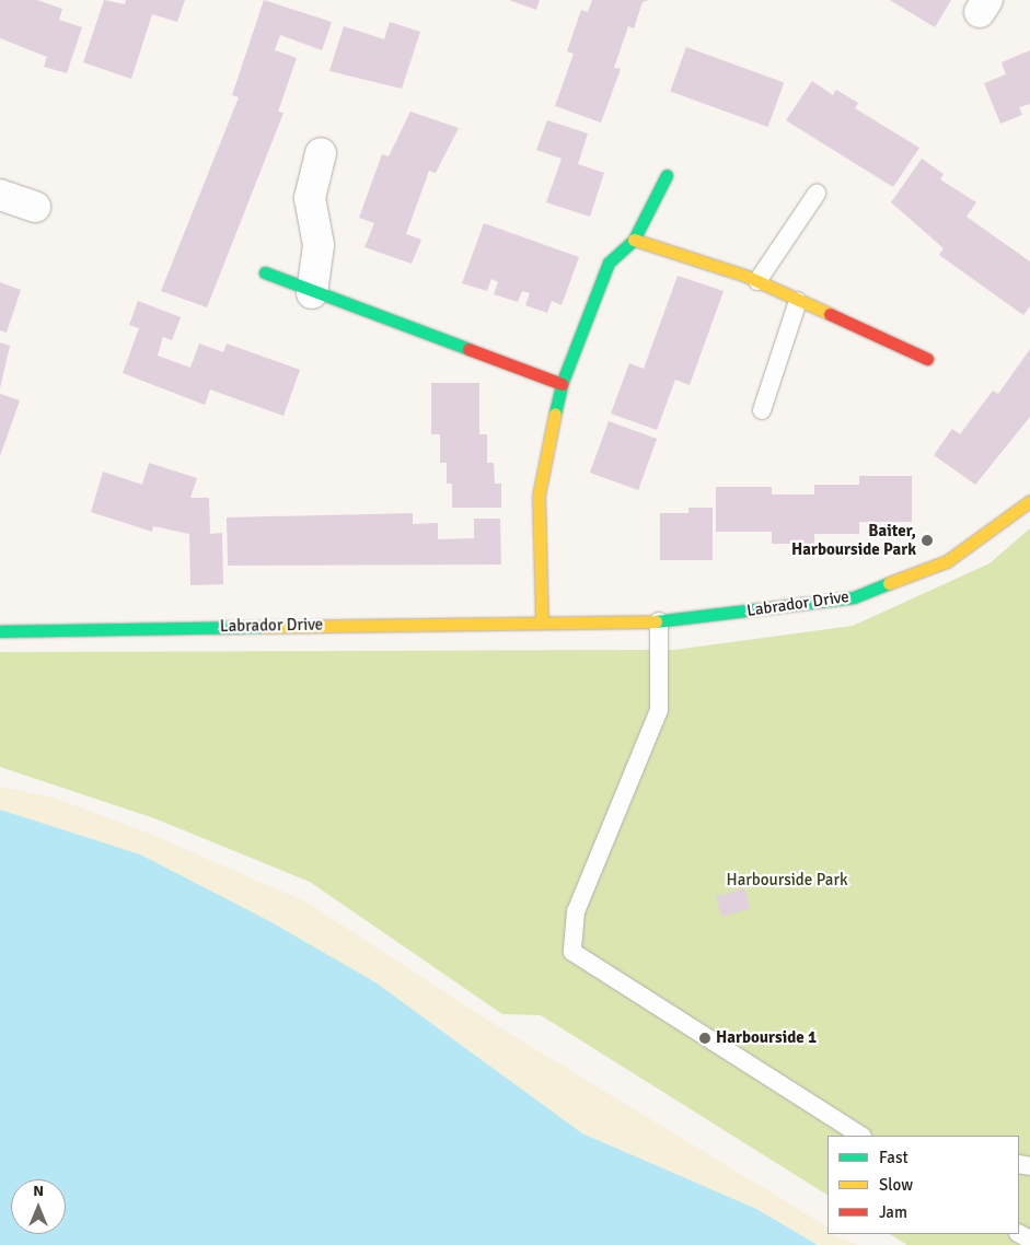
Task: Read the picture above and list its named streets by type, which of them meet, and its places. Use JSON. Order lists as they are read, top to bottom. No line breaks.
{"streets":{"street":["Labrador Drive"]},"parks":["Harbourside Park"],"places":["Baiter, Harbourside Park","Harbourside 1"],"legend":["Fast","Slow","Jam"],"north":"top"}
